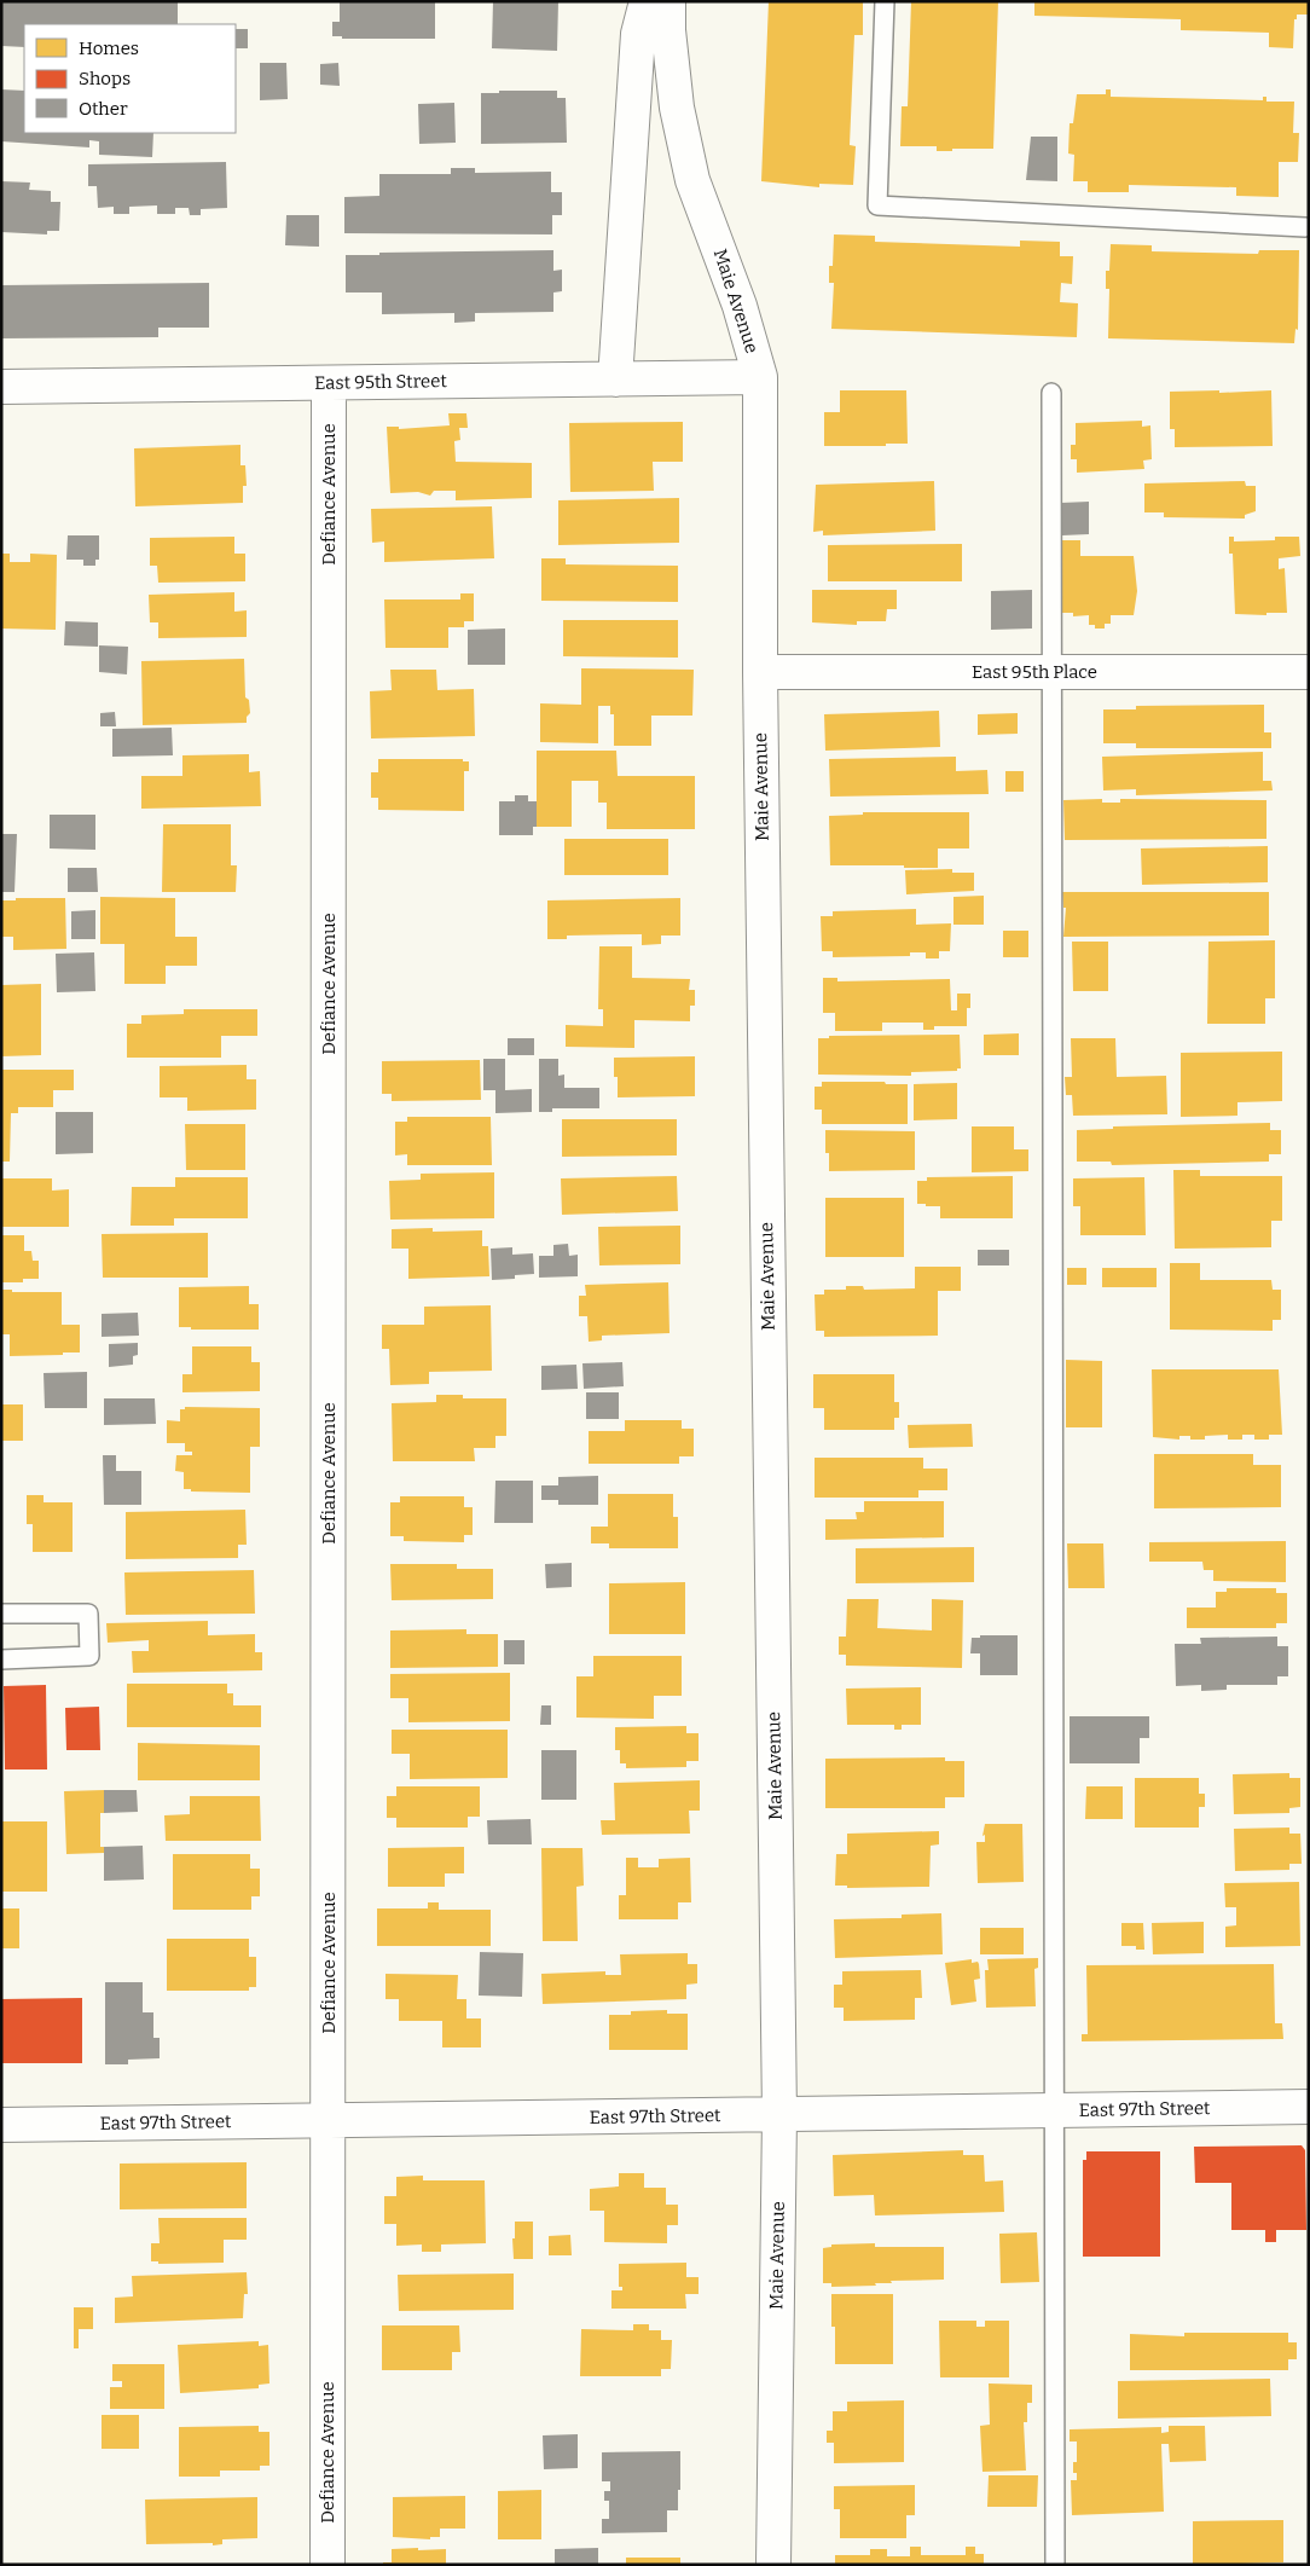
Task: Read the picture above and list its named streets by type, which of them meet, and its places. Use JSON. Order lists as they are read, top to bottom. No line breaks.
{"streets":{"street":["Maie Avenue","East 95th Street","Defiance Avenue","East 95th Place","East 97th Street"]},"crossings":[["Maie Avenue","East 95th Street"],["Maie Avenue","East 95th Place"],["Maie Avenue","East 97th Street"],["East 95th Street","Defiance Avenue"],["Defiance Avenue","East 97th Street"]],"legend":["Homes","Shops","Other"]}
